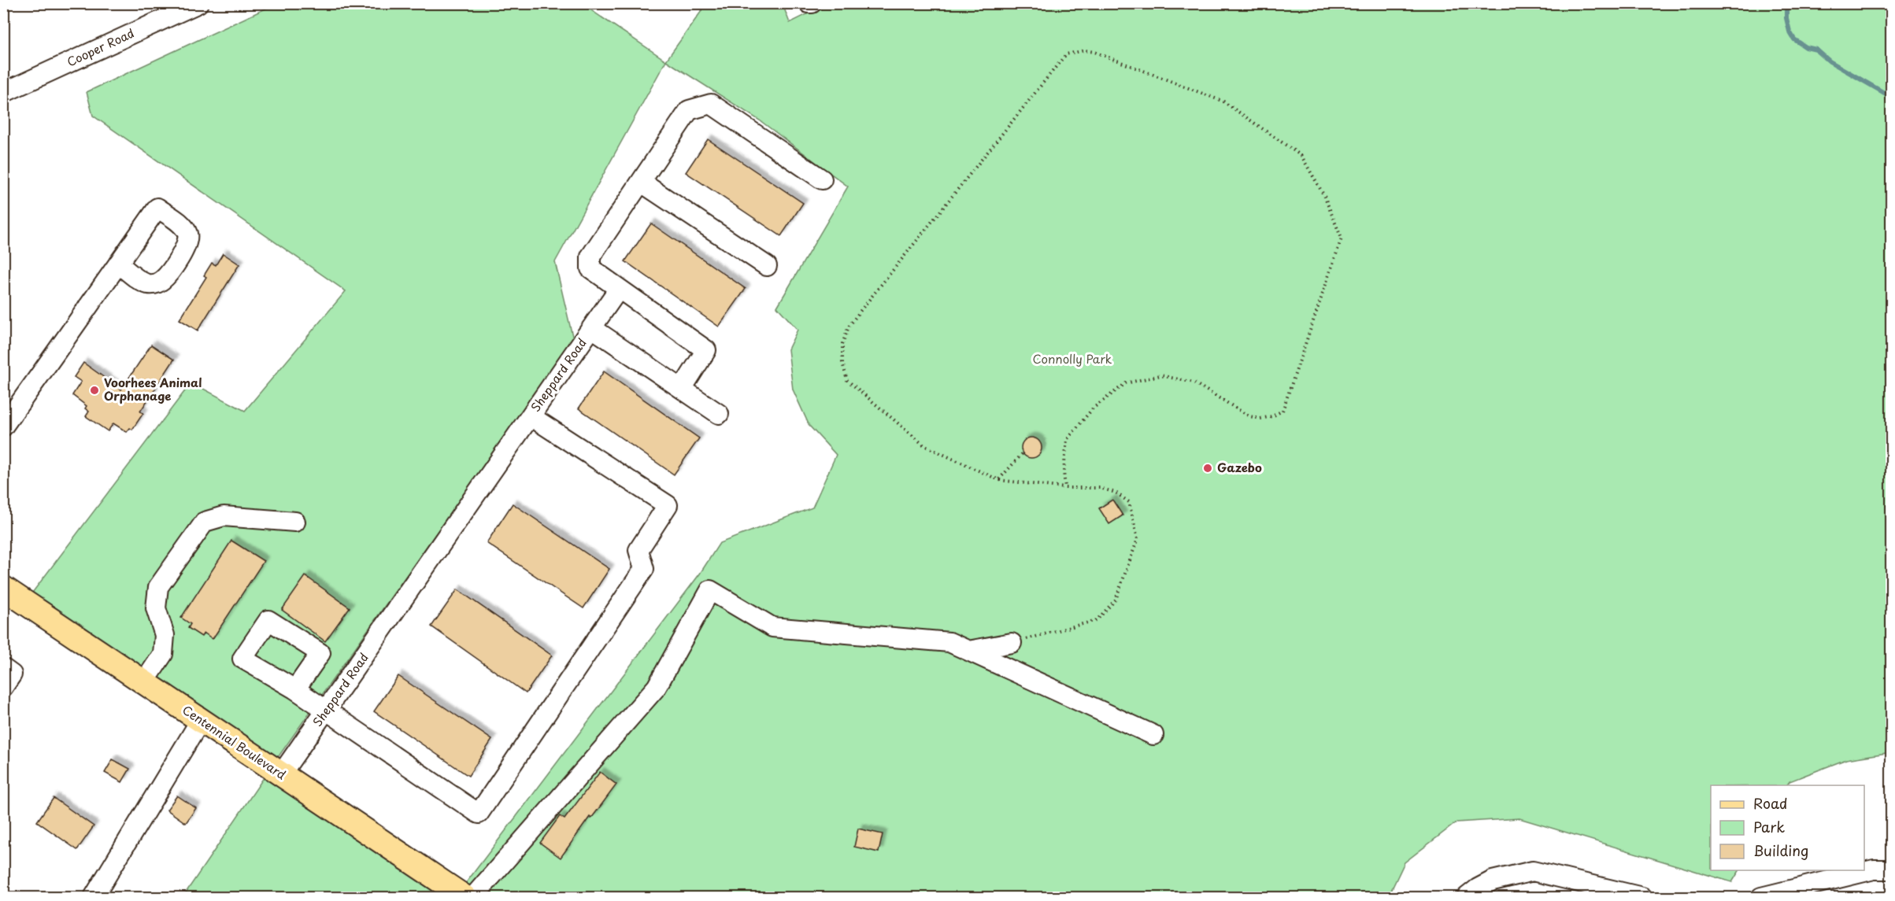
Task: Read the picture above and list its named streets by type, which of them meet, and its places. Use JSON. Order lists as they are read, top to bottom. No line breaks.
{"streets":{"main road":["Centennial Boulevard"],"street":["Cooper Road","Sheppard Road"]},"crossings":[["Sheppard Road","Centennial Boulevard"]],"parks":["Connolly Park"],"places":["Voorhees Animal Orphanage","Gazebo"],"legend":["Road","Park","Building"]}
